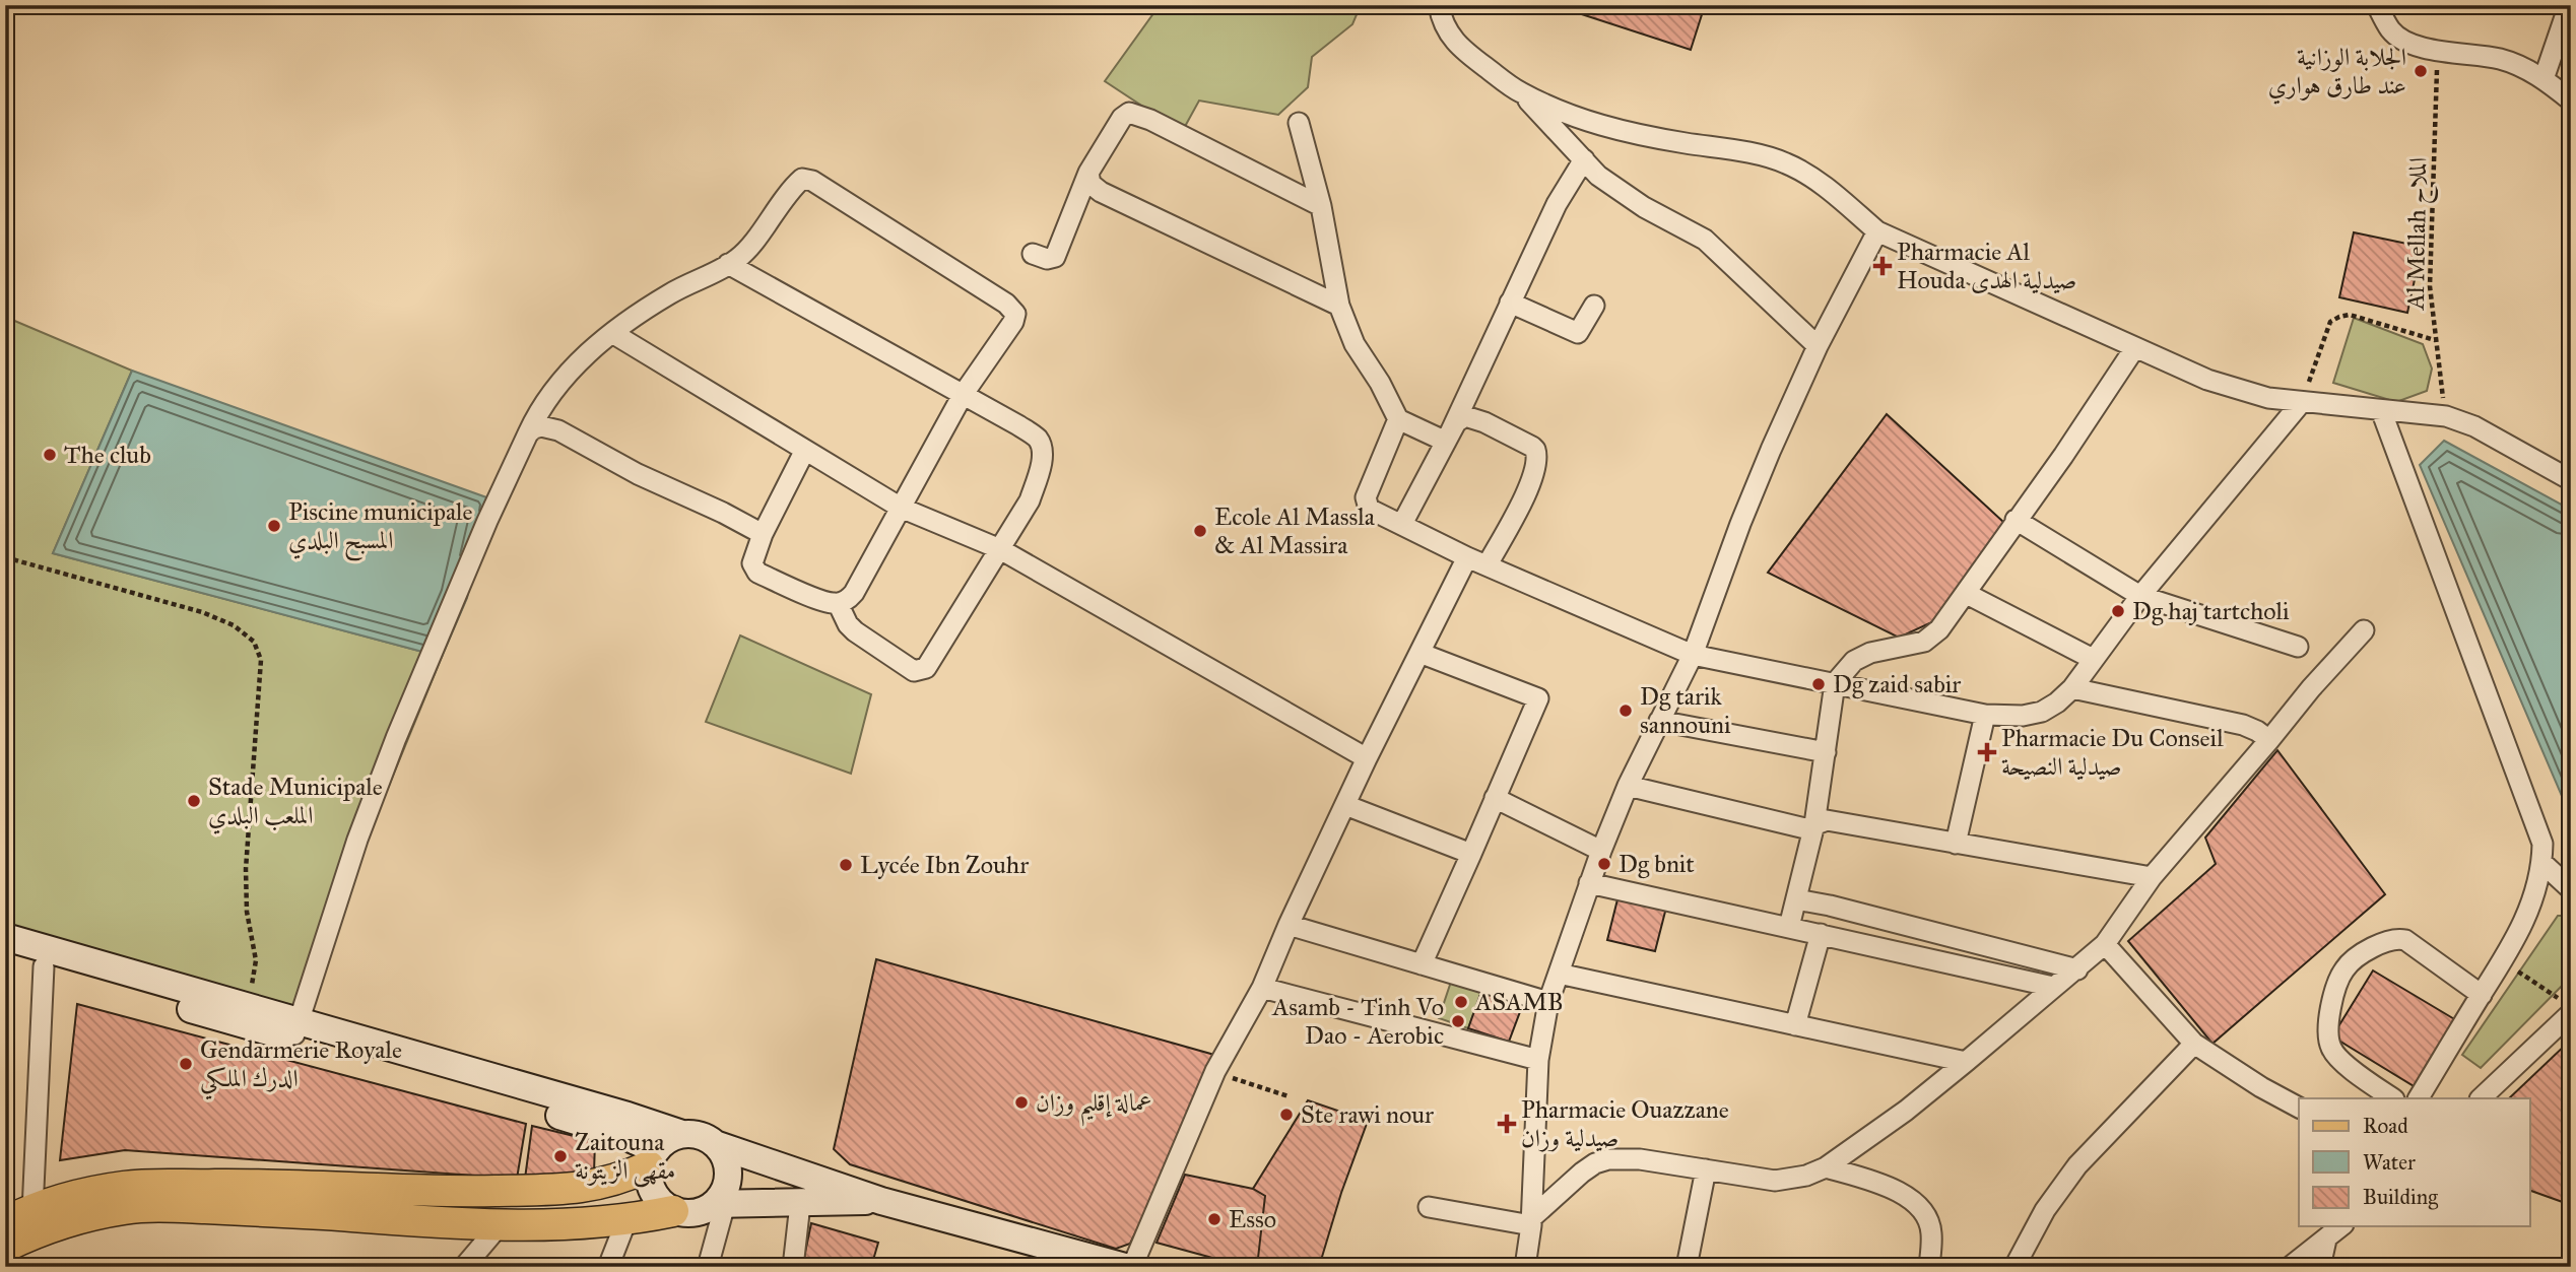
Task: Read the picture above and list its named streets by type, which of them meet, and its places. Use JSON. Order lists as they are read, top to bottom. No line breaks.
{"streets":{"path":["Al Mellah الملاح"]},"places":{"other":["الجلابة الوزانية عند طارق هواري","The club","Piscine municipale المسبح البلدي","Ecole Al Massla & Al Massira","Dg haj tartcholi","Dg zaid sabir","Dg tarik sannouni","Stade Municipale الملعب البلدي","Dg bnit","Lycée Ibn Zouhr","ASAMB","Asamb - Tinh Vo Dao - Aerobic","Gendarmerie Royale الدرك الملكي","عمالة إقليم وزان","Ste rawi nour","Zaitouna مقهى الزيتونة","Esso"],"health":["Pharmacie Al Houda صيدلية الهدى","Pharmacie Du Conseil صيدلية النصيحة","Pharmacie Ouazzane صيدلية وزان"]},"legend":["Road","Water","Building"]}
